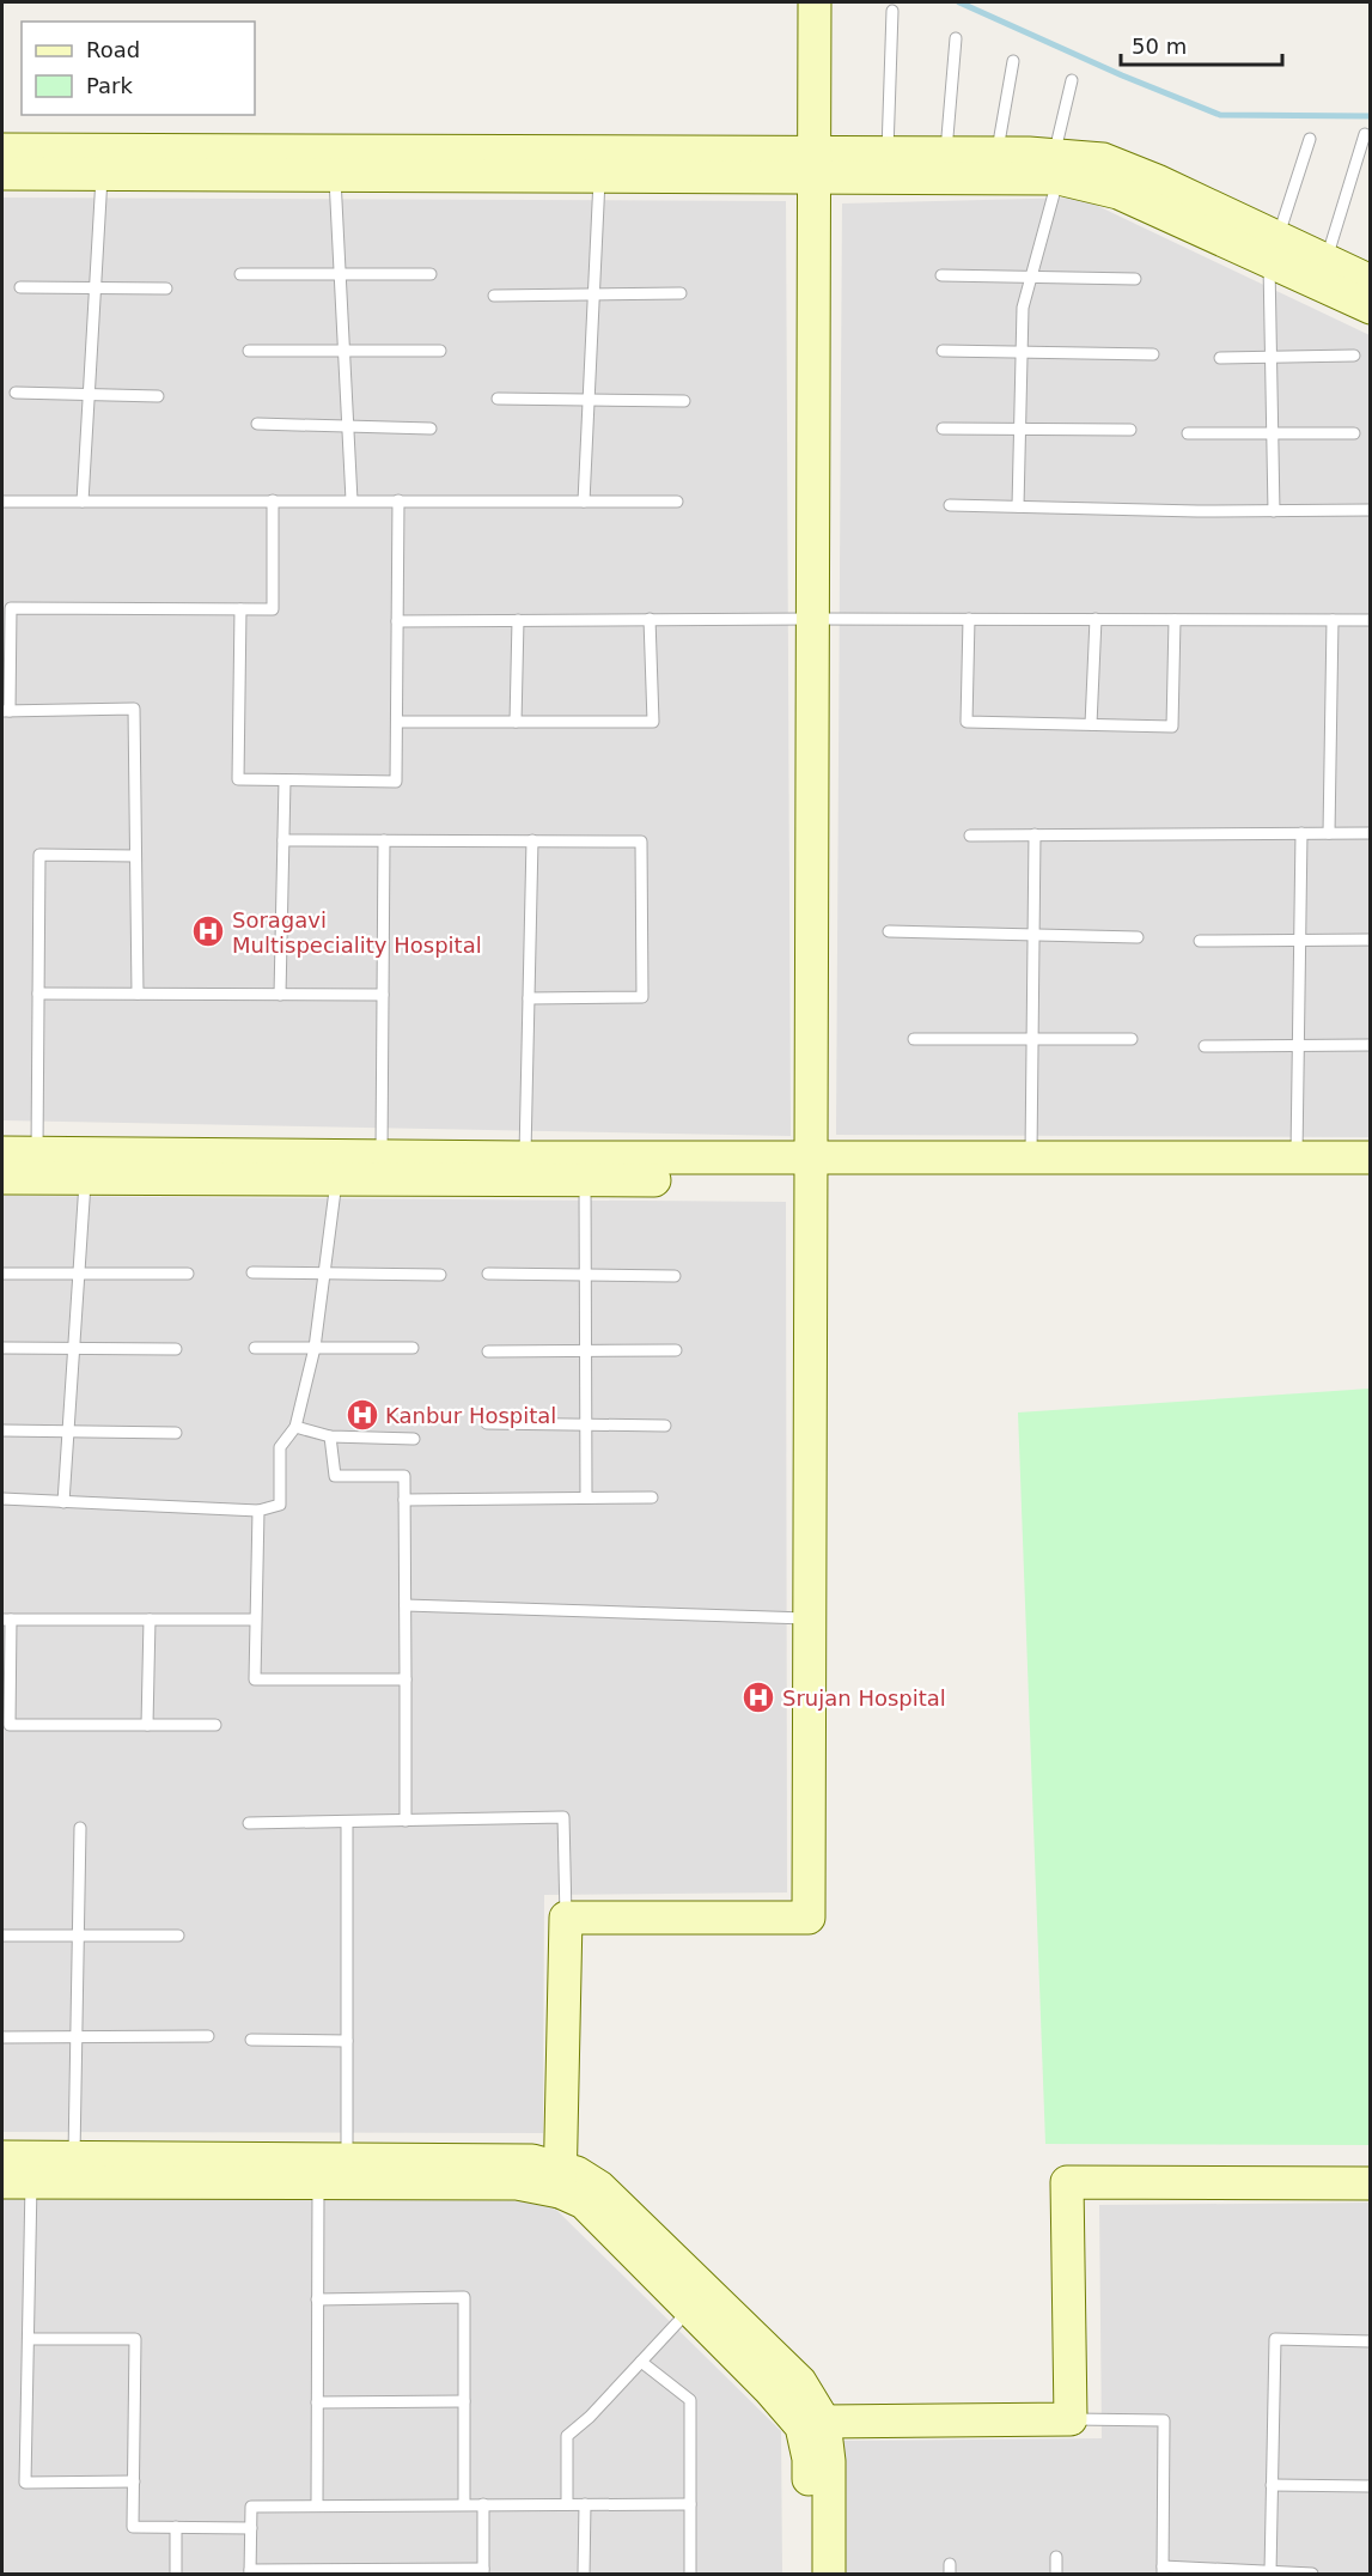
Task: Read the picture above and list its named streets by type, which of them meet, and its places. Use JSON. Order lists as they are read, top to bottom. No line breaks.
{"places":{"hospital":["Soragavi Multispeciality Hospital","Kanbur Hospital","Srujan Hospital"]},"legend":["Road","Park"],"scale_bar":"50 m"}
